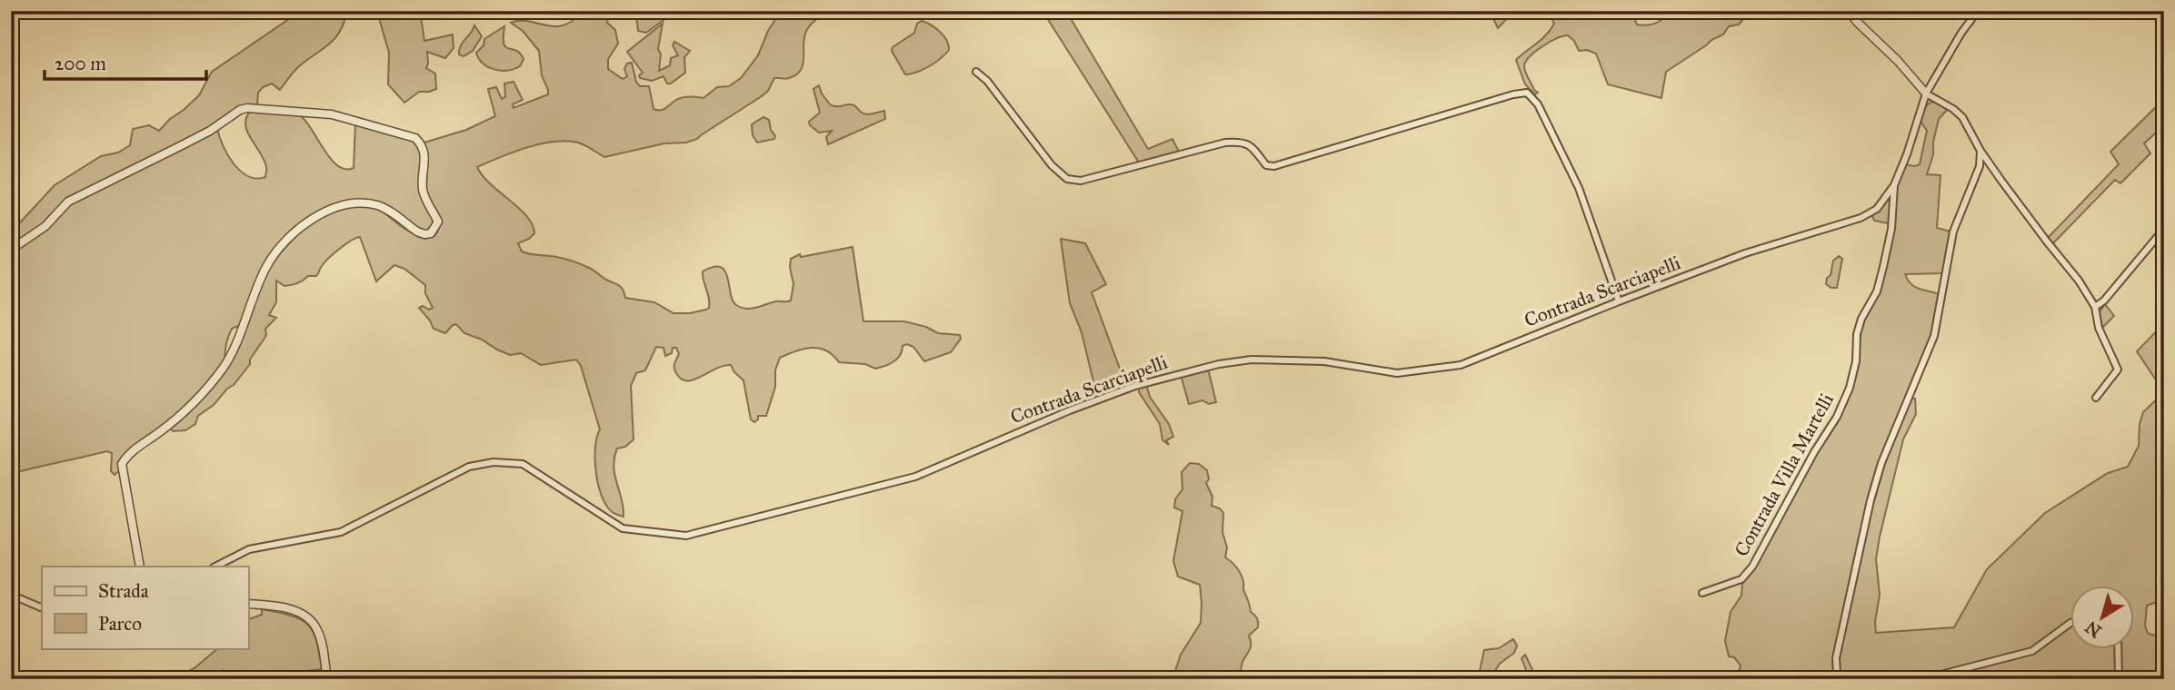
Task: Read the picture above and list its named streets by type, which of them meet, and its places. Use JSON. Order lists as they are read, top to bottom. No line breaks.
{"streets":{"street":["Contrada Scarciapelli","Contrada Villa Martelli"]},"crossings":[["Contrada Scarciapelli","Contrada Villa Martelli"]],"legend":["Strada","Parco"],"scale_bar":"200 m","north":"bottom left"}
